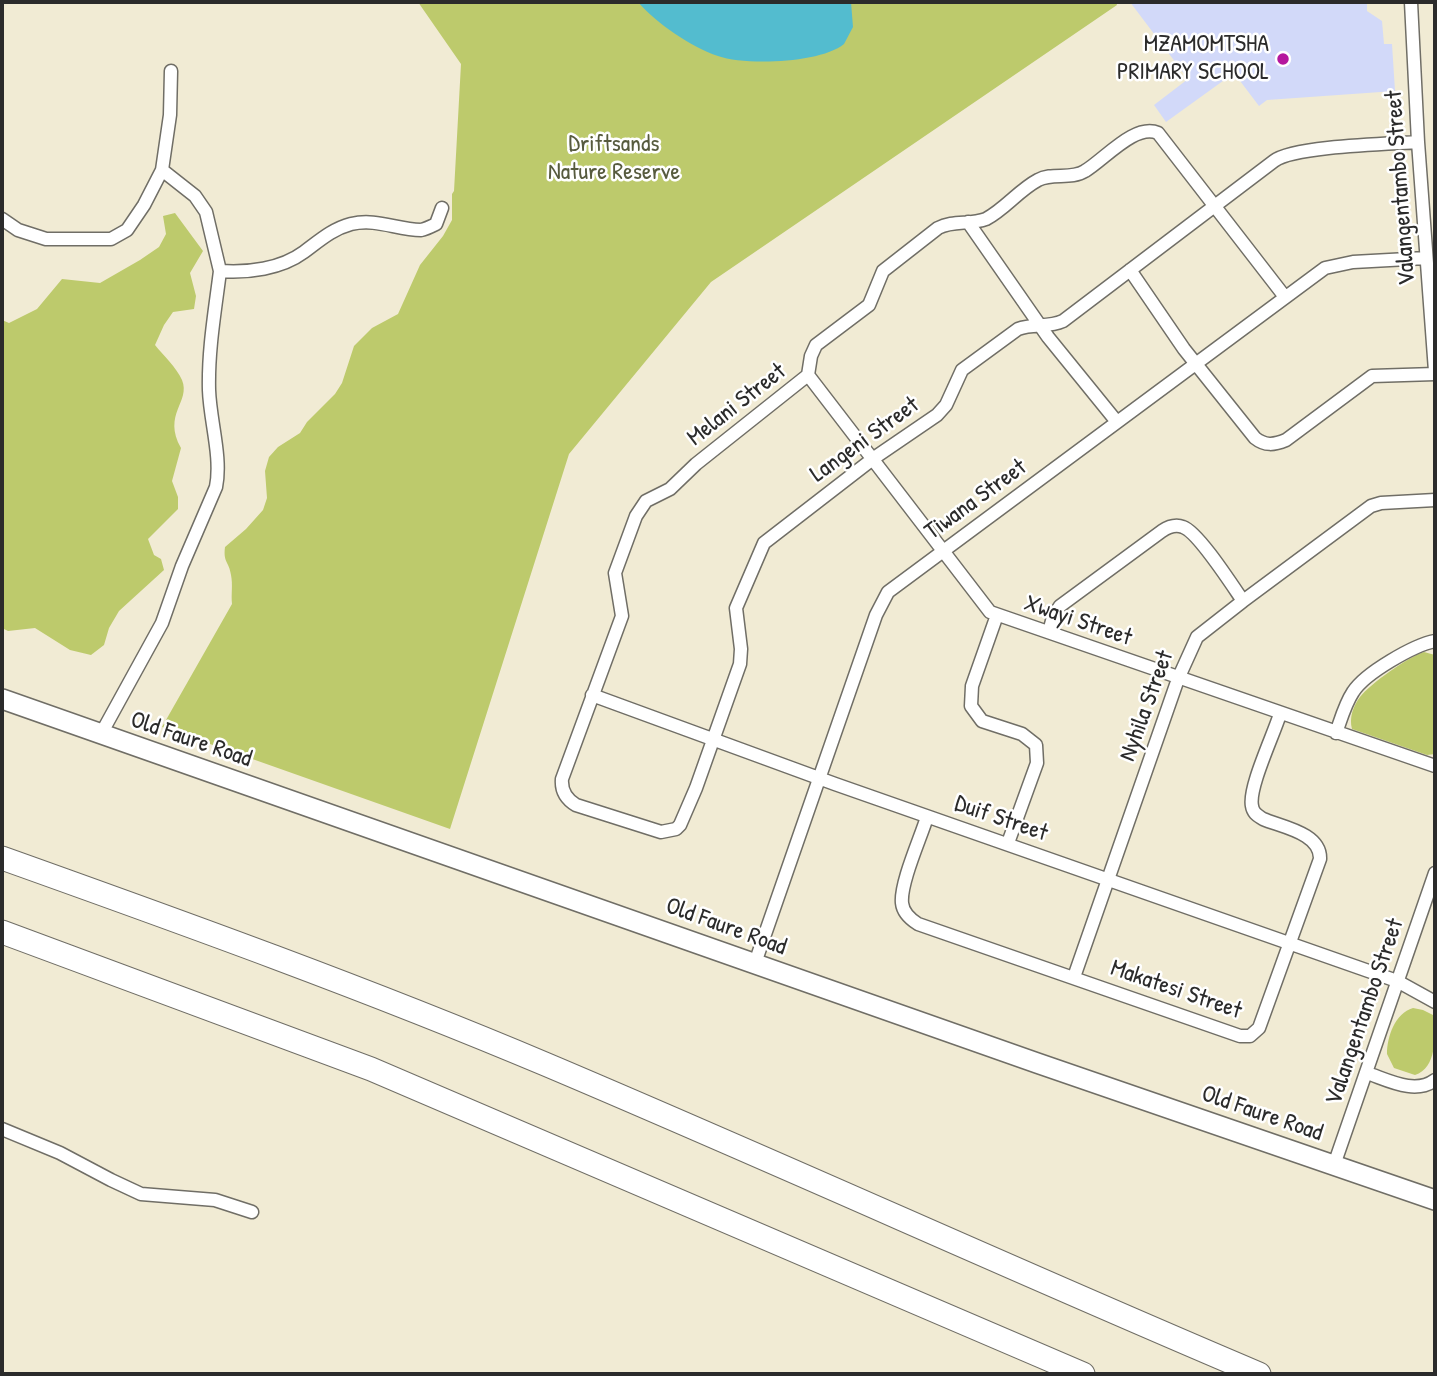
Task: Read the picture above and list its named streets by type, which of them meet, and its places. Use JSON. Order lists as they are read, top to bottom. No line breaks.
{"streets":{"main road":["Old Faure Road"],"street":["Valangentambo Street","Melani Street","Langeni Street","Tiwana Street","Xwayi Street","Nyhila Street","Duif Street","Makatesi Street"]},"crossings":[["Valangentambo Street","Langeni Street"],["Valangentambo Street","Tiwana Street"],["Valangentambo Street","Old Faure Road"],["Valangentambo Street","Duif Street"],["Melani Street","Langeni Street"],["Melani Street","Tiwana Street"],["Melani Street","Xwayi Street"],["Melani Street","Duif Street"],["Langeni Street","Xwayi Street"],["Langeni Street","Duif Street"],["Tiwana Street","Xwayi Street"],["Tiwana Street","Old Faure Road"],["Tiwana Street","Duif Street"],["Xwayi Street","Nyhila Street"],["Xwayi Street","Makatesi Street"],["Nyhila Street","Duif Street"],["Nyhila Street","Makatesi Street"],["Duif Street","Makatesi Street"]],"parks":["Driftsands Nature Reserve"],"places":["MZAMOMTSHA PRIMARY SCHOOL"]}
